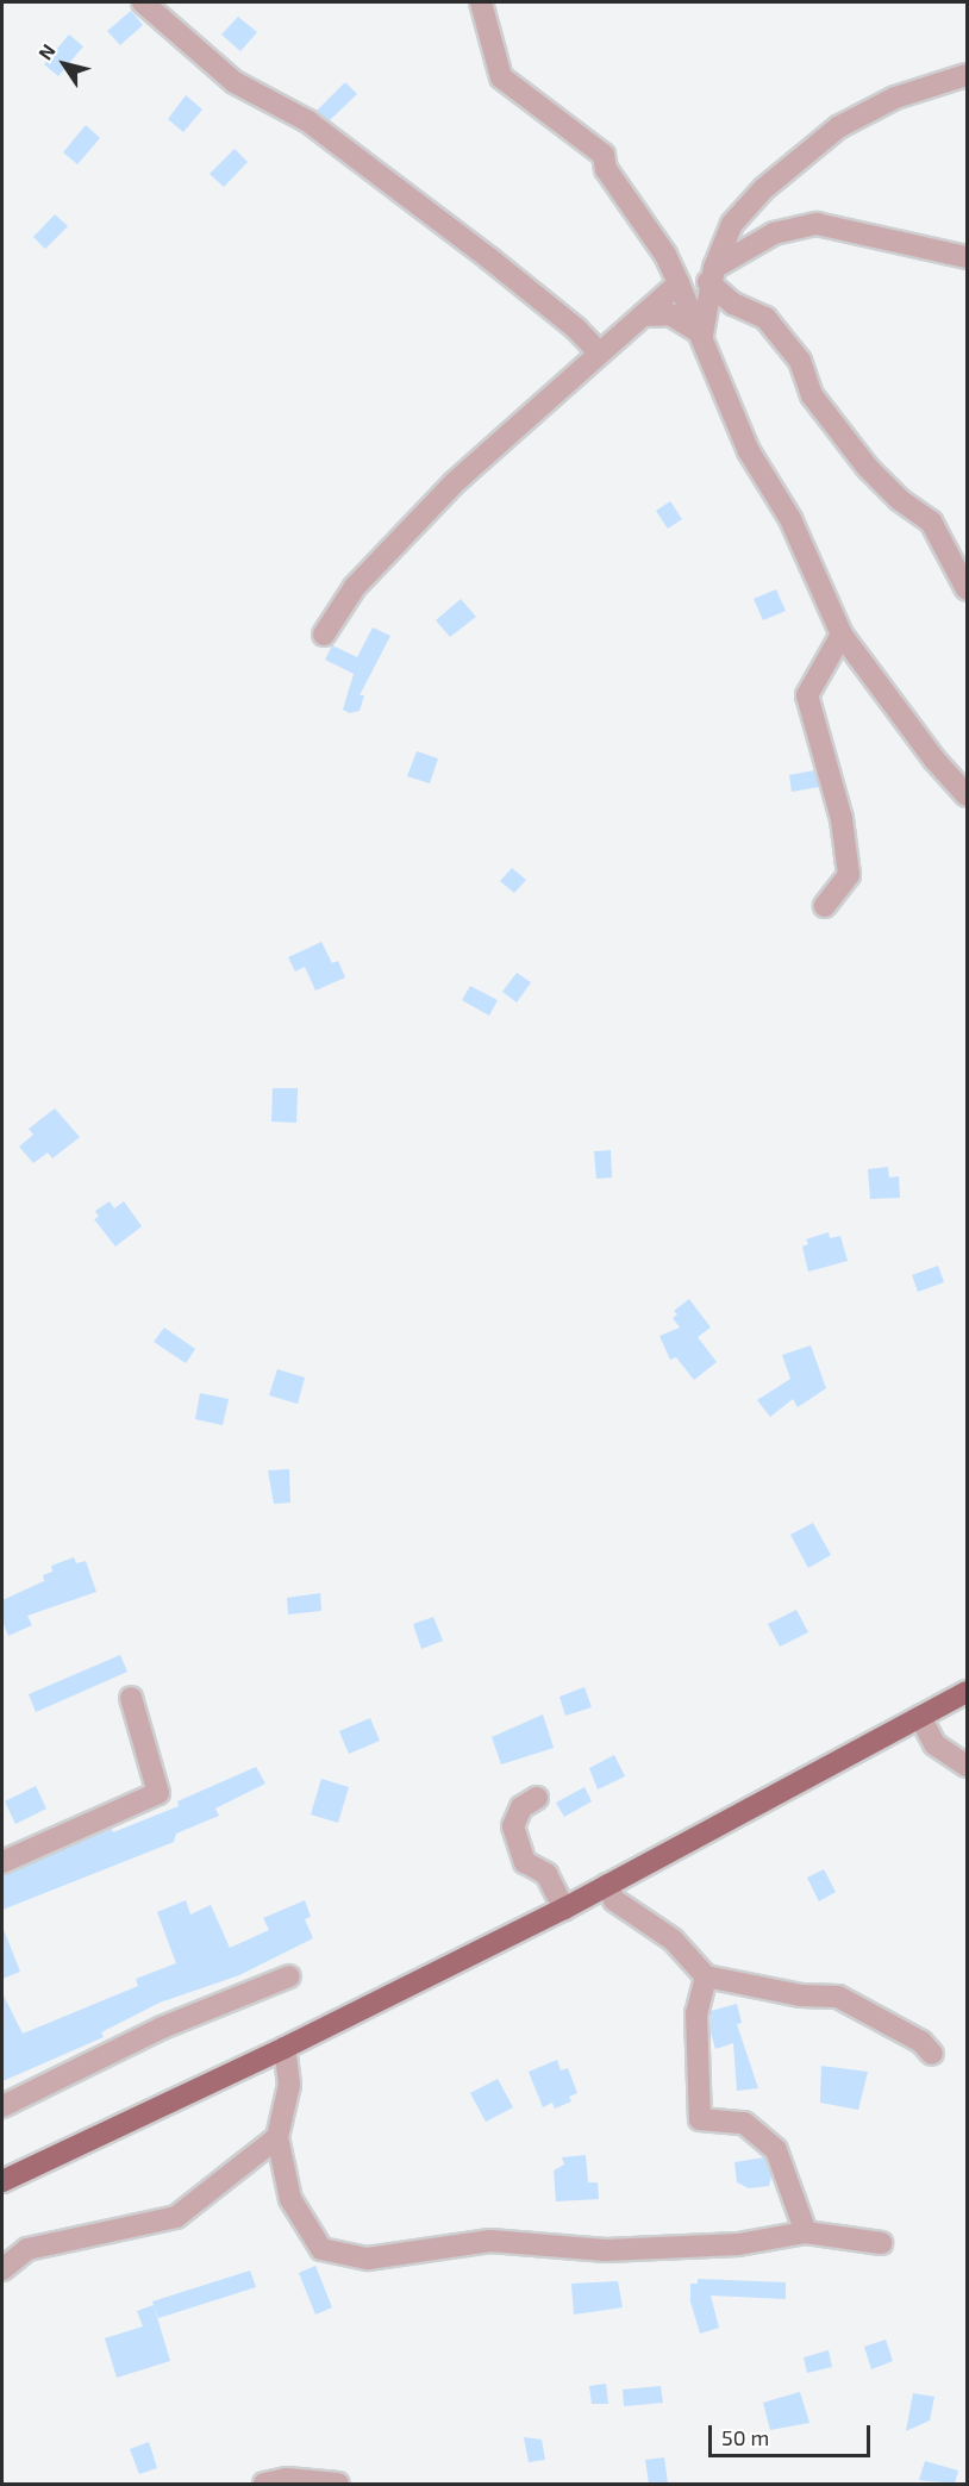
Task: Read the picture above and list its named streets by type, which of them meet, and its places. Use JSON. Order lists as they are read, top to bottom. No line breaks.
{"scale_bar":"50 m","north":"top left"}
